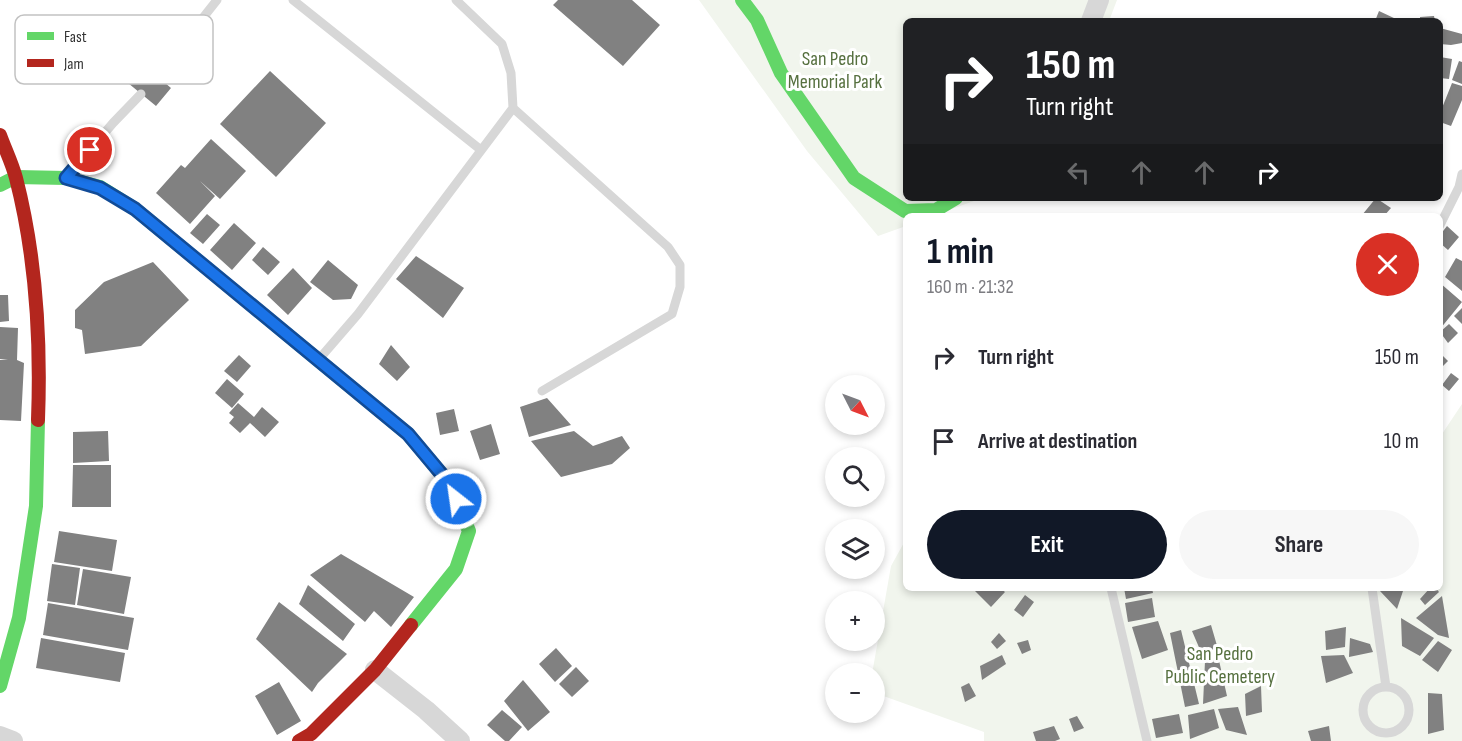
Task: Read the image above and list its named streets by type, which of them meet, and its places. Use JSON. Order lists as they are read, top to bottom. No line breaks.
{"parks":["San Pedro Memorial Park","San Pedro Public Cemetery"],"legend":["Fast","Jam"],"north":"bottom right","page":{"turn":["150 m","Turn right"],"heading":["1 min","160 m · 21:32"],"list":[{"name":"Turn right","value":"150 m"},{"name":"Arrive at destination","value":"10 m"}],"map_buttons":["+","−"],"buttons":["Exit","Share"]}}
